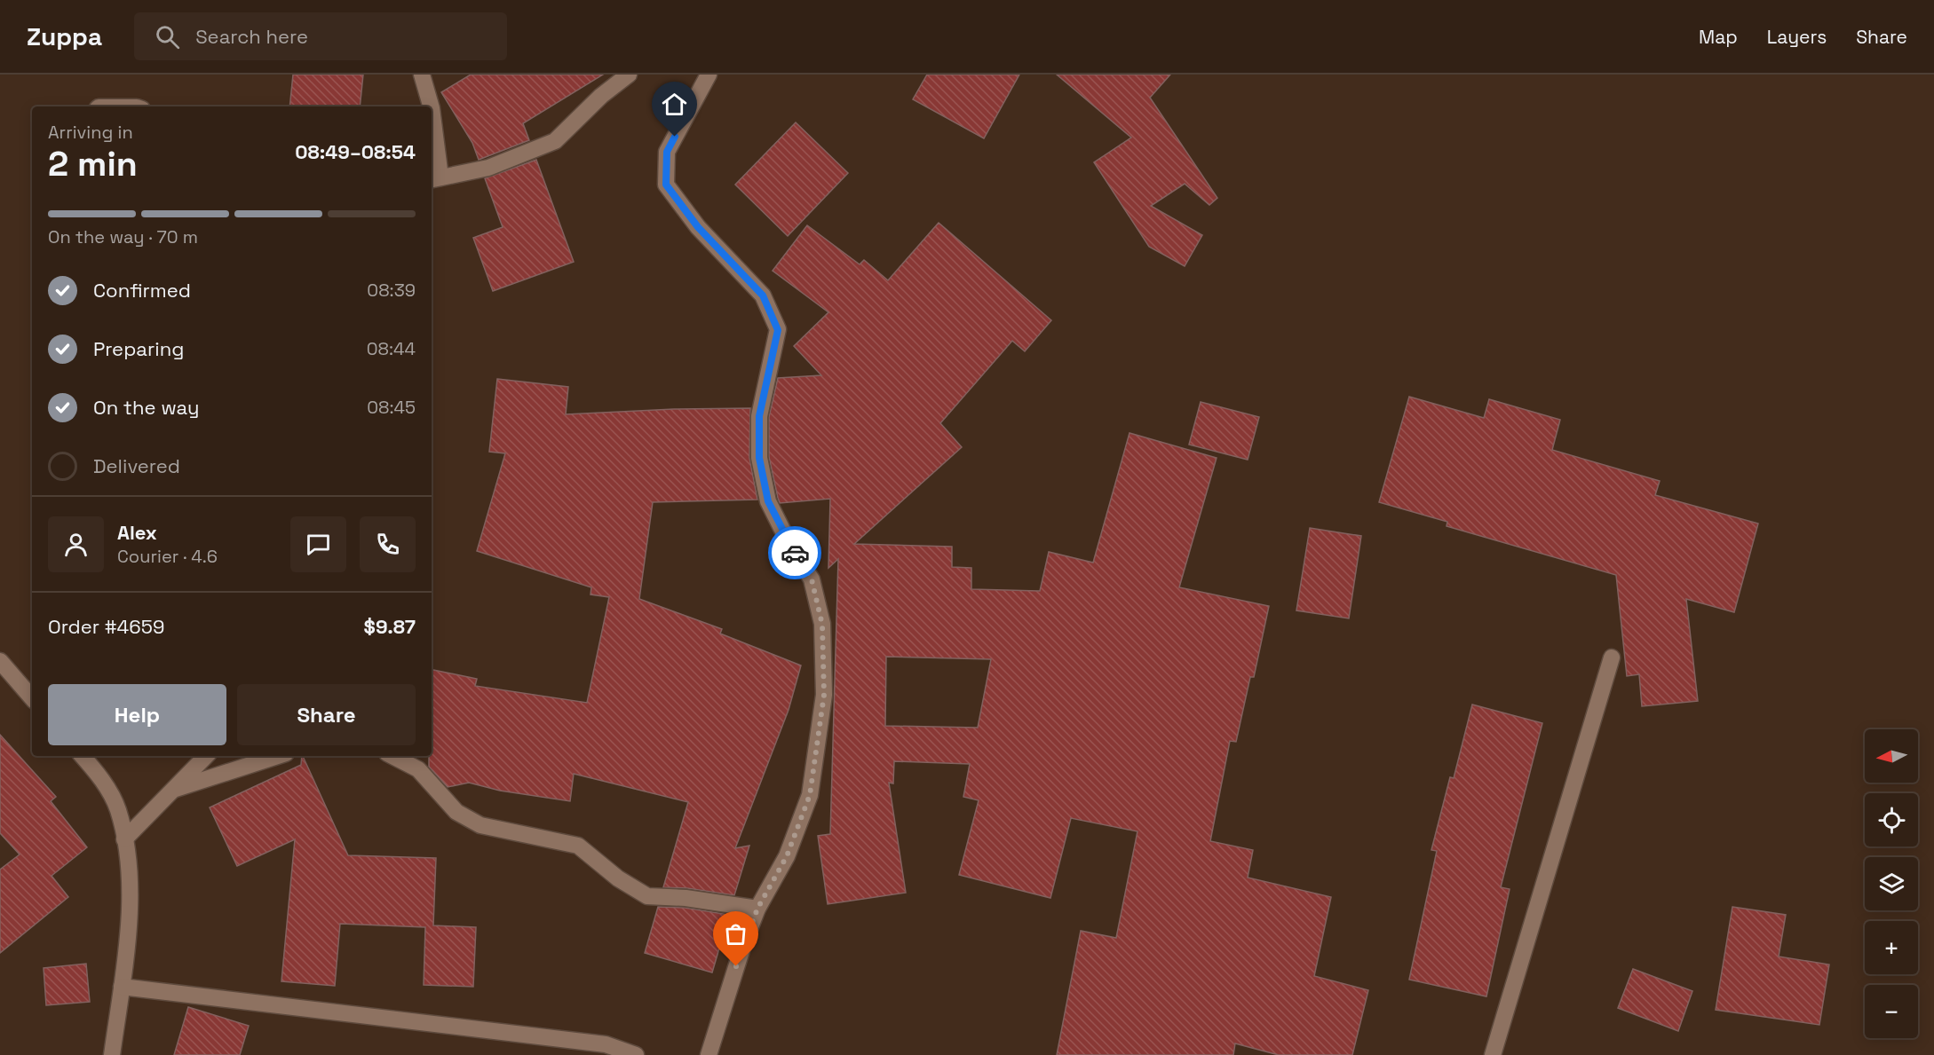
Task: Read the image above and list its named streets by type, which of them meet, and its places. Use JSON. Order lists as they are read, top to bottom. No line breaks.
{"north":"left","page":{"header":"Zuppa","search":"Search here","nav":["Map","Layers","Share"],"heading":["2 min","Arriving in","08:49–08:54"],"panel":["Alex","Courier · 4.6","Order #4659","$9.87"],"bar":"On the way · 70 m","list":[["Confirmed","08:39"],["Preparing","08:44"],["On the way","08:45"],"Delivered"],"buttons":["Help","Share"],"map_buttons":["+","−"]}}
